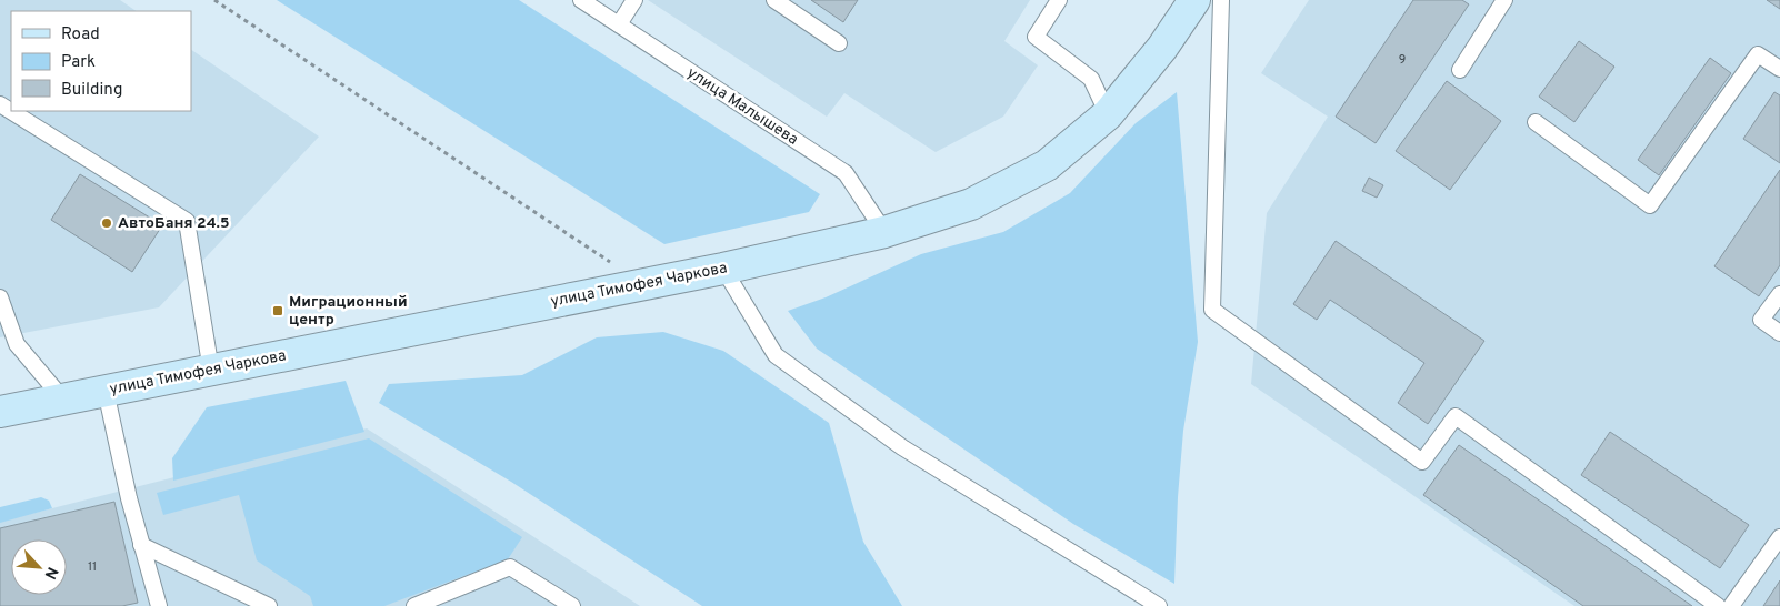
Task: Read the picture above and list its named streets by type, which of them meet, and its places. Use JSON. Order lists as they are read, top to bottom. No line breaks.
{"streets":{"main road":["улица Тимофея Чаркова"],"lane":["улица Малышева"]},"crossings":[["улица Малышева","улица Тимофея Чаркова"]],"places":{"other":["АвтоБаня 24.5"],"transit":["Миграционный центр"]},"house_numbers":["9","11"],"legend":["Road","Park","Building"],"north":"bottom right"}
